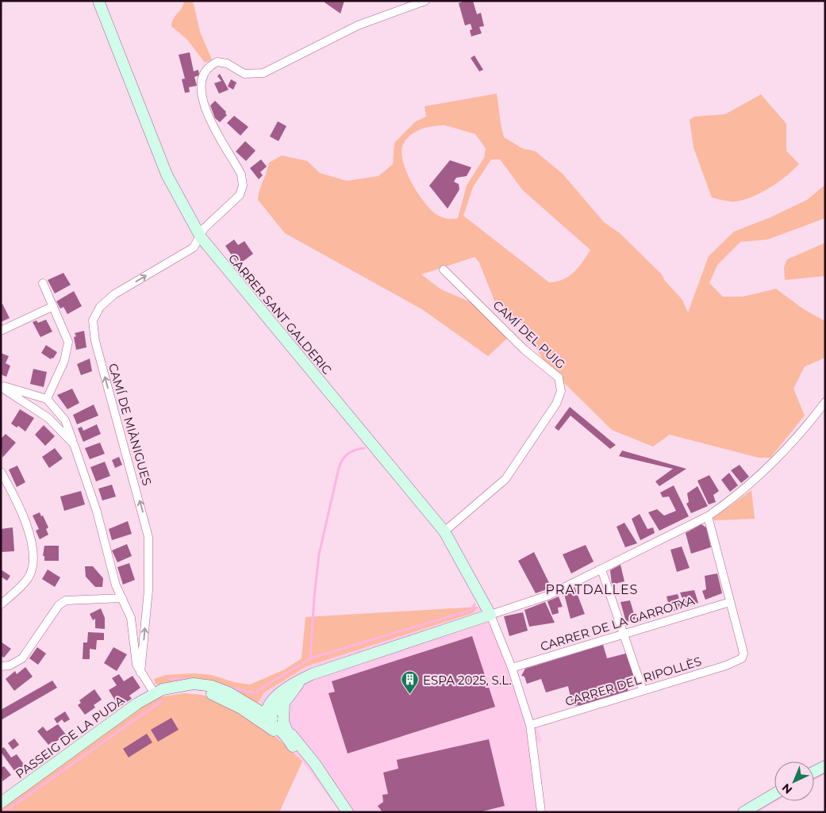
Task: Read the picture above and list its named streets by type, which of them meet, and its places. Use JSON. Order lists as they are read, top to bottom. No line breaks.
{"streets":{"street":["CARRER SANT GALDERIC","CAMÍ DEL PUIG","CAMÍ DE MIÀNIGUES","CARRER DE LA GARROTXA","CARRER DEL RIPOLLÈS","PASSEIG DE LA PUDA"]},"crossings":[["CARRER SANT GALDERIC","CAMÍ DEL PUIG"],["CARRER SANT GALDERIC","CAMÍ DE MIÀNIGUES"],["CARRER DE LA GARROTXA","CARRER DEL RIPOLLÈS"]],"districts":["PRATDALLES"],"places":{"building":["ESPA 2025, S.L."]},"north":"bottom left"}
